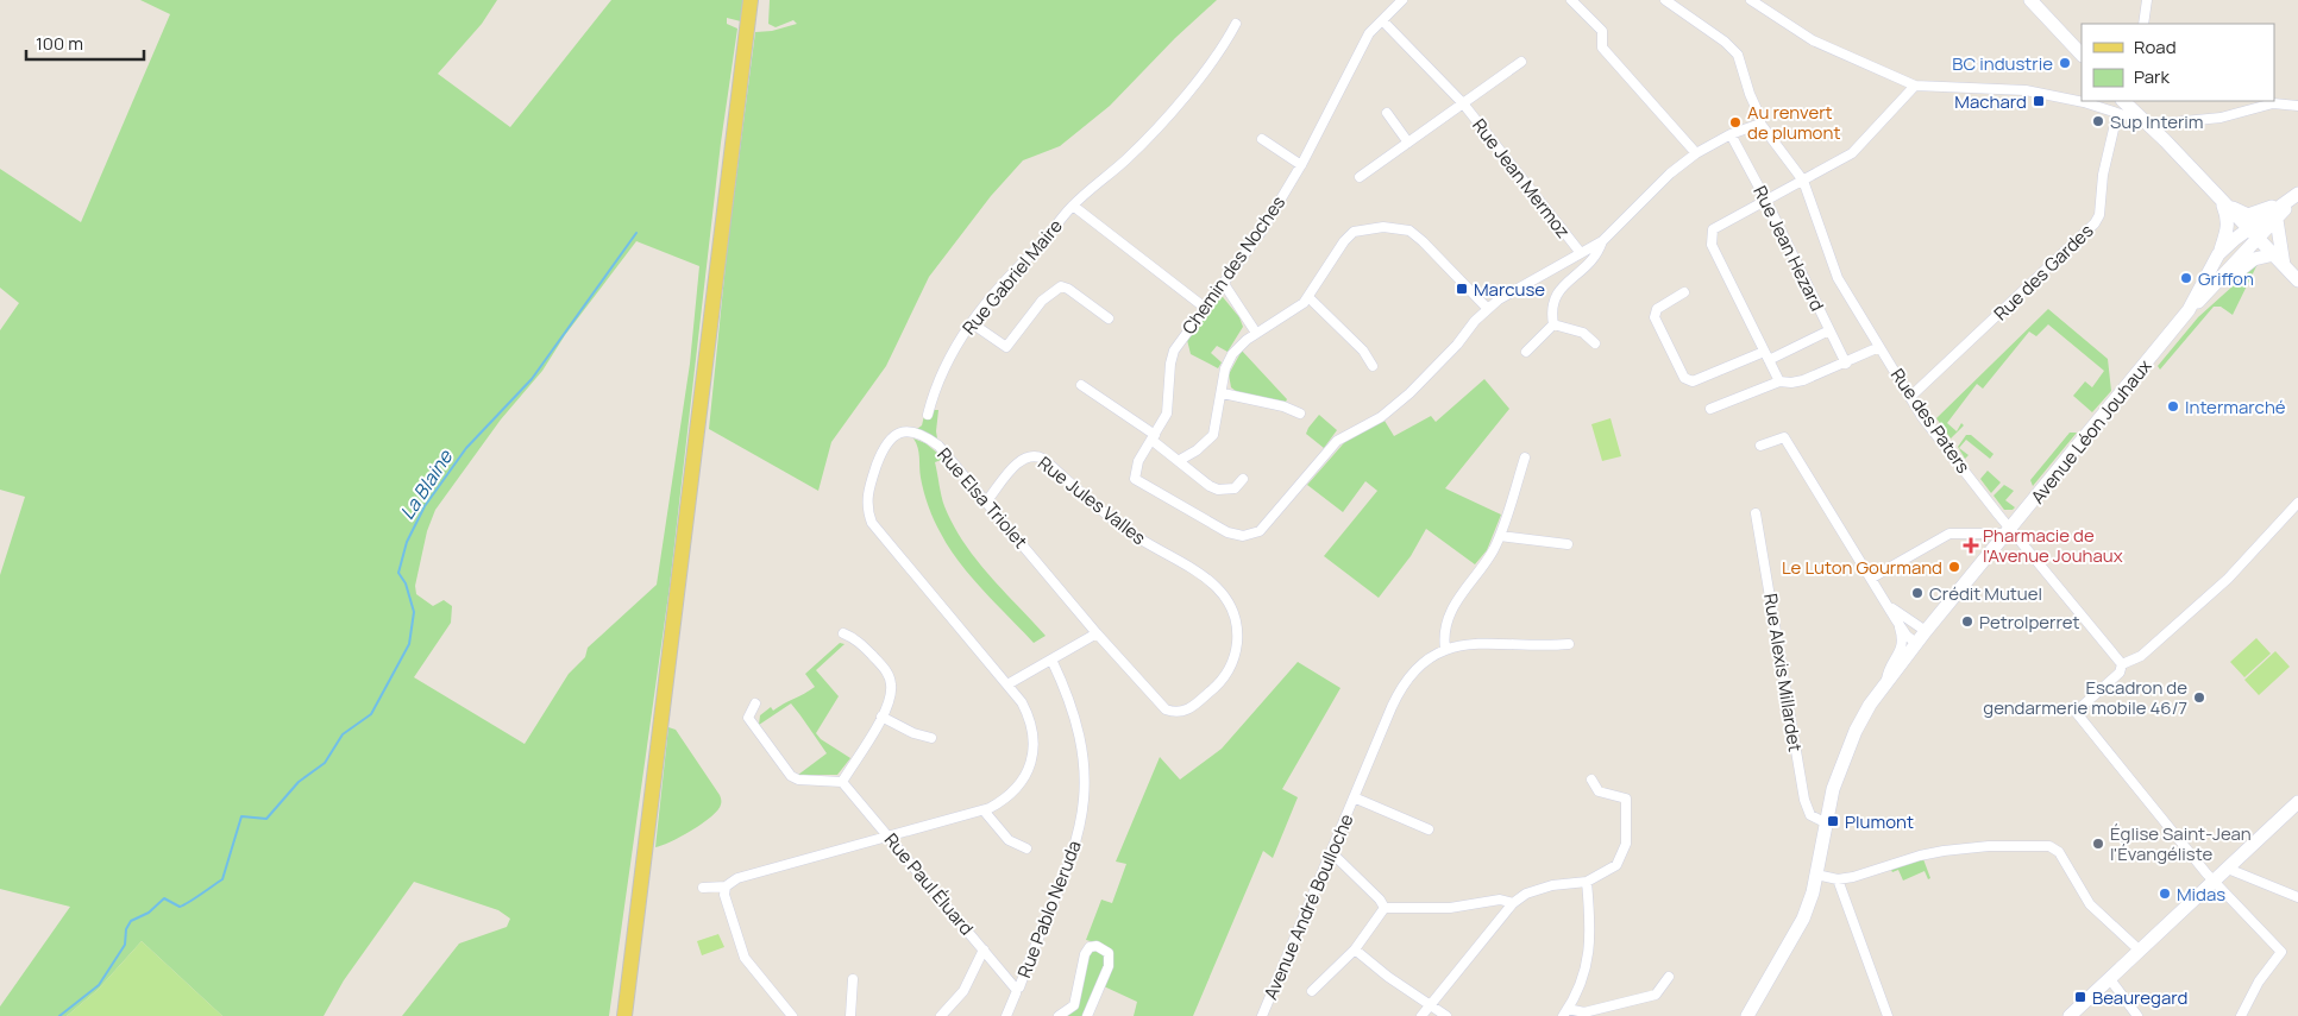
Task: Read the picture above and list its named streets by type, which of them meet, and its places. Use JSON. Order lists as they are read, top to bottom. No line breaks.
{"streets":{"main road":["Avenue Léon Jouhaux"],"street":["Rue Jean Mermoz","Rue Jean Hezard","Chemin des Noches","Rue des Gardes","Rue Gabriel Maire","Rue des Paters","Rue Elsa Triolet","Rue Jules Valles","Rue Alexis Millardet","Rue Paul Éluard","Avenue André Boulloche","Rue Pablo Neruda"]},"crossings":[["Rue Jean Mermoz","Chemin des Noches"],["Rue des Gardes","Rue des Paters"],["Rue des Paters","Avenue Léon Jouhaux"],["Avenue Léon Jouhaux","Rue Alexis Millardet"],["Rue Elsa Triolet","Rue Jules Valles"],["Rue Elsa Triolet","Rue Paul Éluard"],["Rue Paul Éluard","Rue Pablo Neruda"]],"water":["La Blaine"],"places":{"other":["BC industrie","Sup Interim","Au renvert de plumont","Griffon","Intermarché","Le Luton Gourmand","Crédit Mutuel","Petrolperret","Escadron de gendarmerie mobile 46/7","Église Saint-Jean l'Évangéliste","Midas"],"transit":["Machard","Marcuse","Plumont","Beauregard"],"health":["Pharmacie de l'Avenue Jouhaux"]},"legend":["Road","Park"],"scale_bar":"100 m"}
